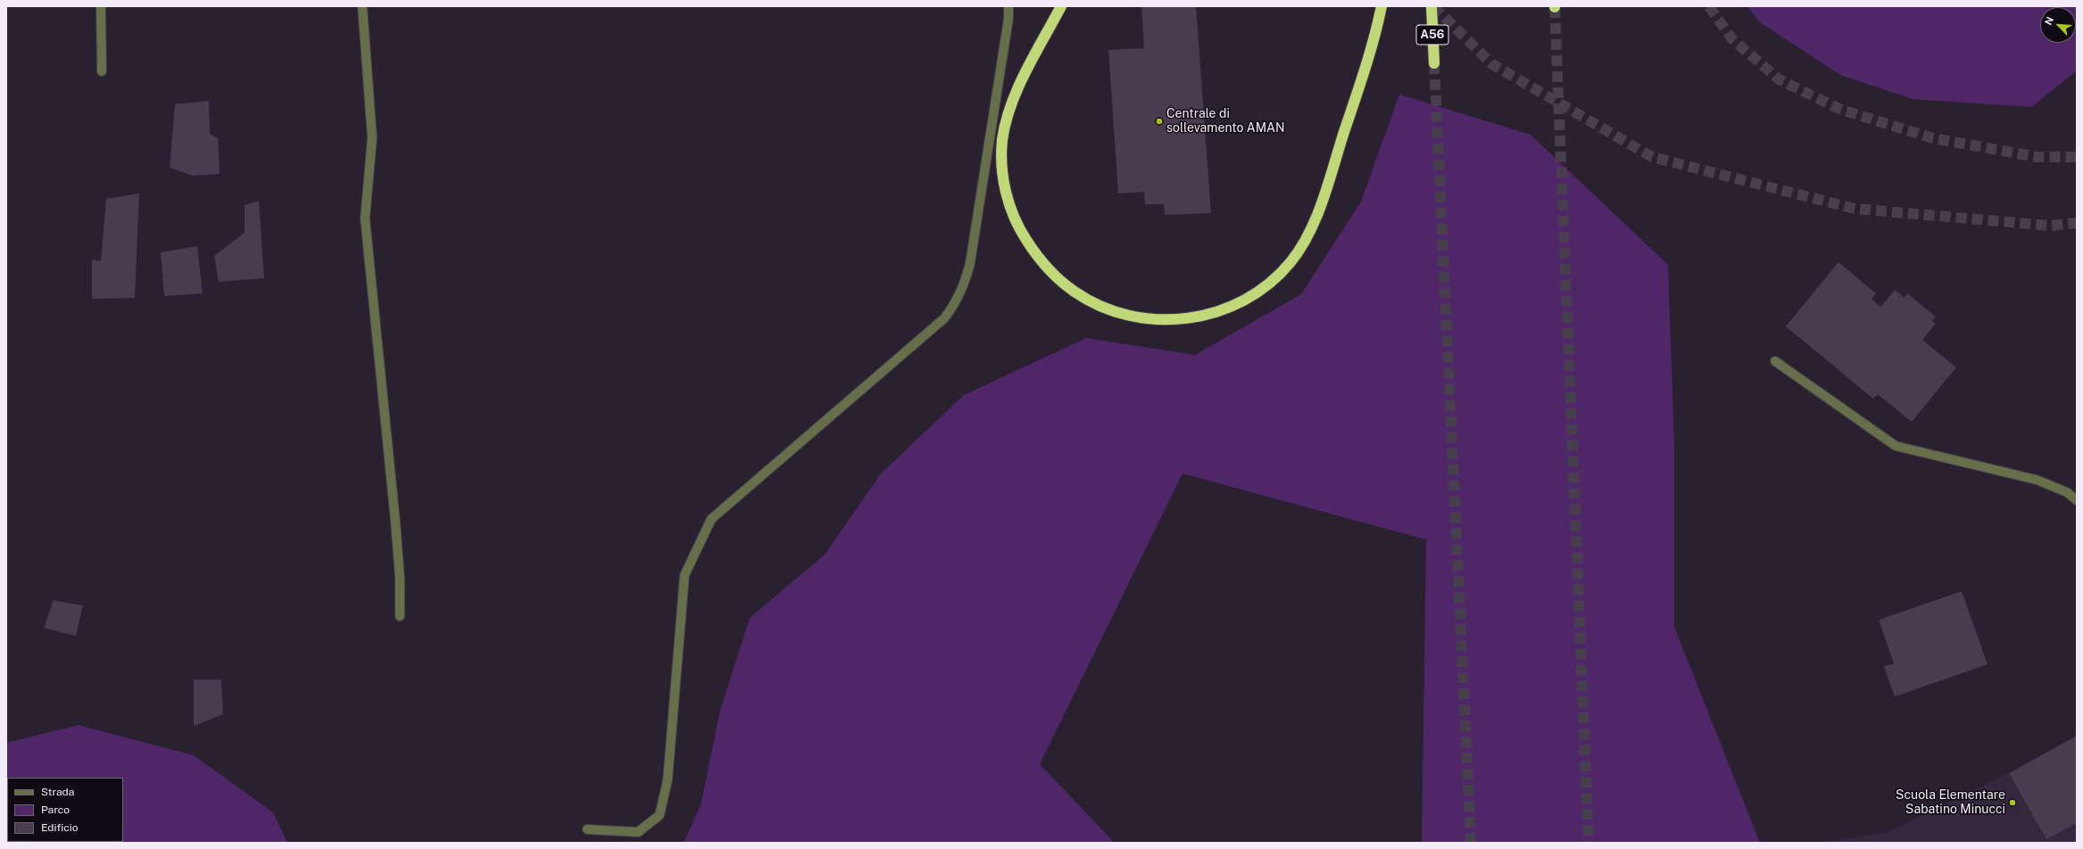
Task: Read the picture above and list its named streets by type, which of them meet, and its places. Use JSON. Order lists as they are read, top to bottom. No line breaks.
{"streets":{"highway":["A56"]},"places":["Centrale di sollevamento AMAN","Scuola Elementare Sabatino Minucci"],"legend":["Strada","Parco","Edificio"],"north":"top left"}
